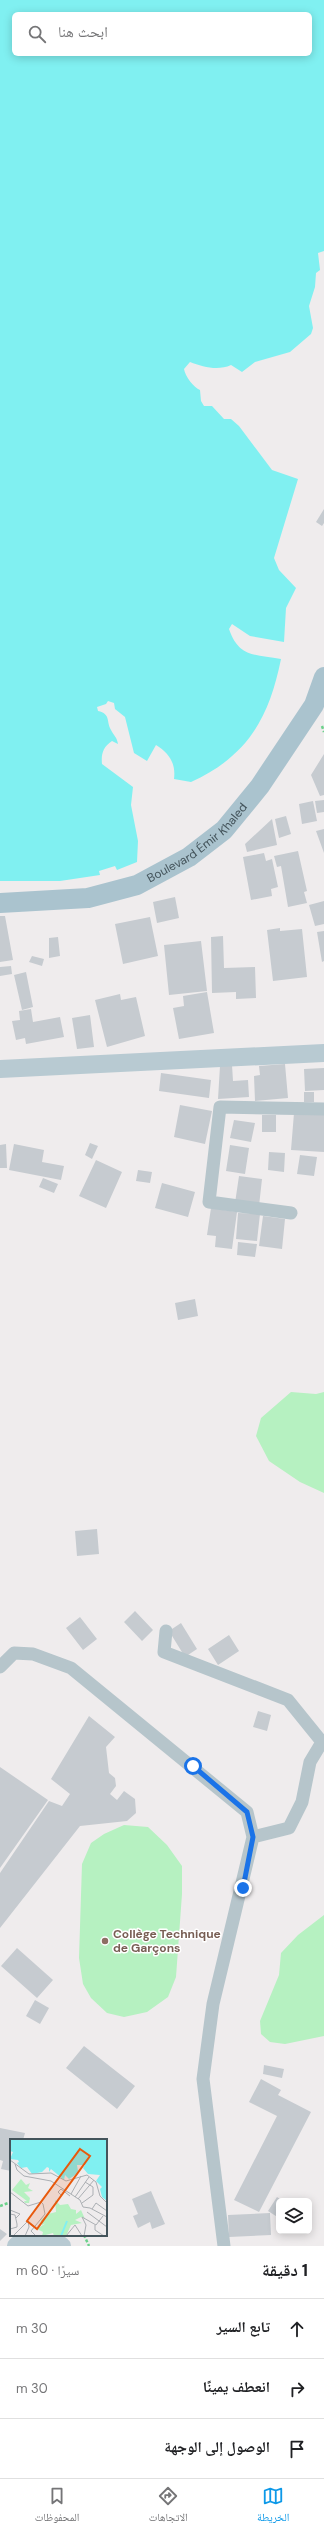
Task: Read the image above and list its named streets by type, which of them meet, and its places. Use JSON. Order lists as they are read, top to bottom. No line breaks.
{"streets":{"main road":["Boulevard Émir Khaled"]},"places":["Collège Technique de Garçons"],"page":{"search":"ابحث هنا","heading":["1 دقيقة","سيرًا · 60 m"],"list":[["تابع السير","30 m"],["انعطف يمينًا","30 m"],"الوصول إلى الوجهة"],"nav":["الخريطة","الاتجاهات","المحفوظات"]}}
